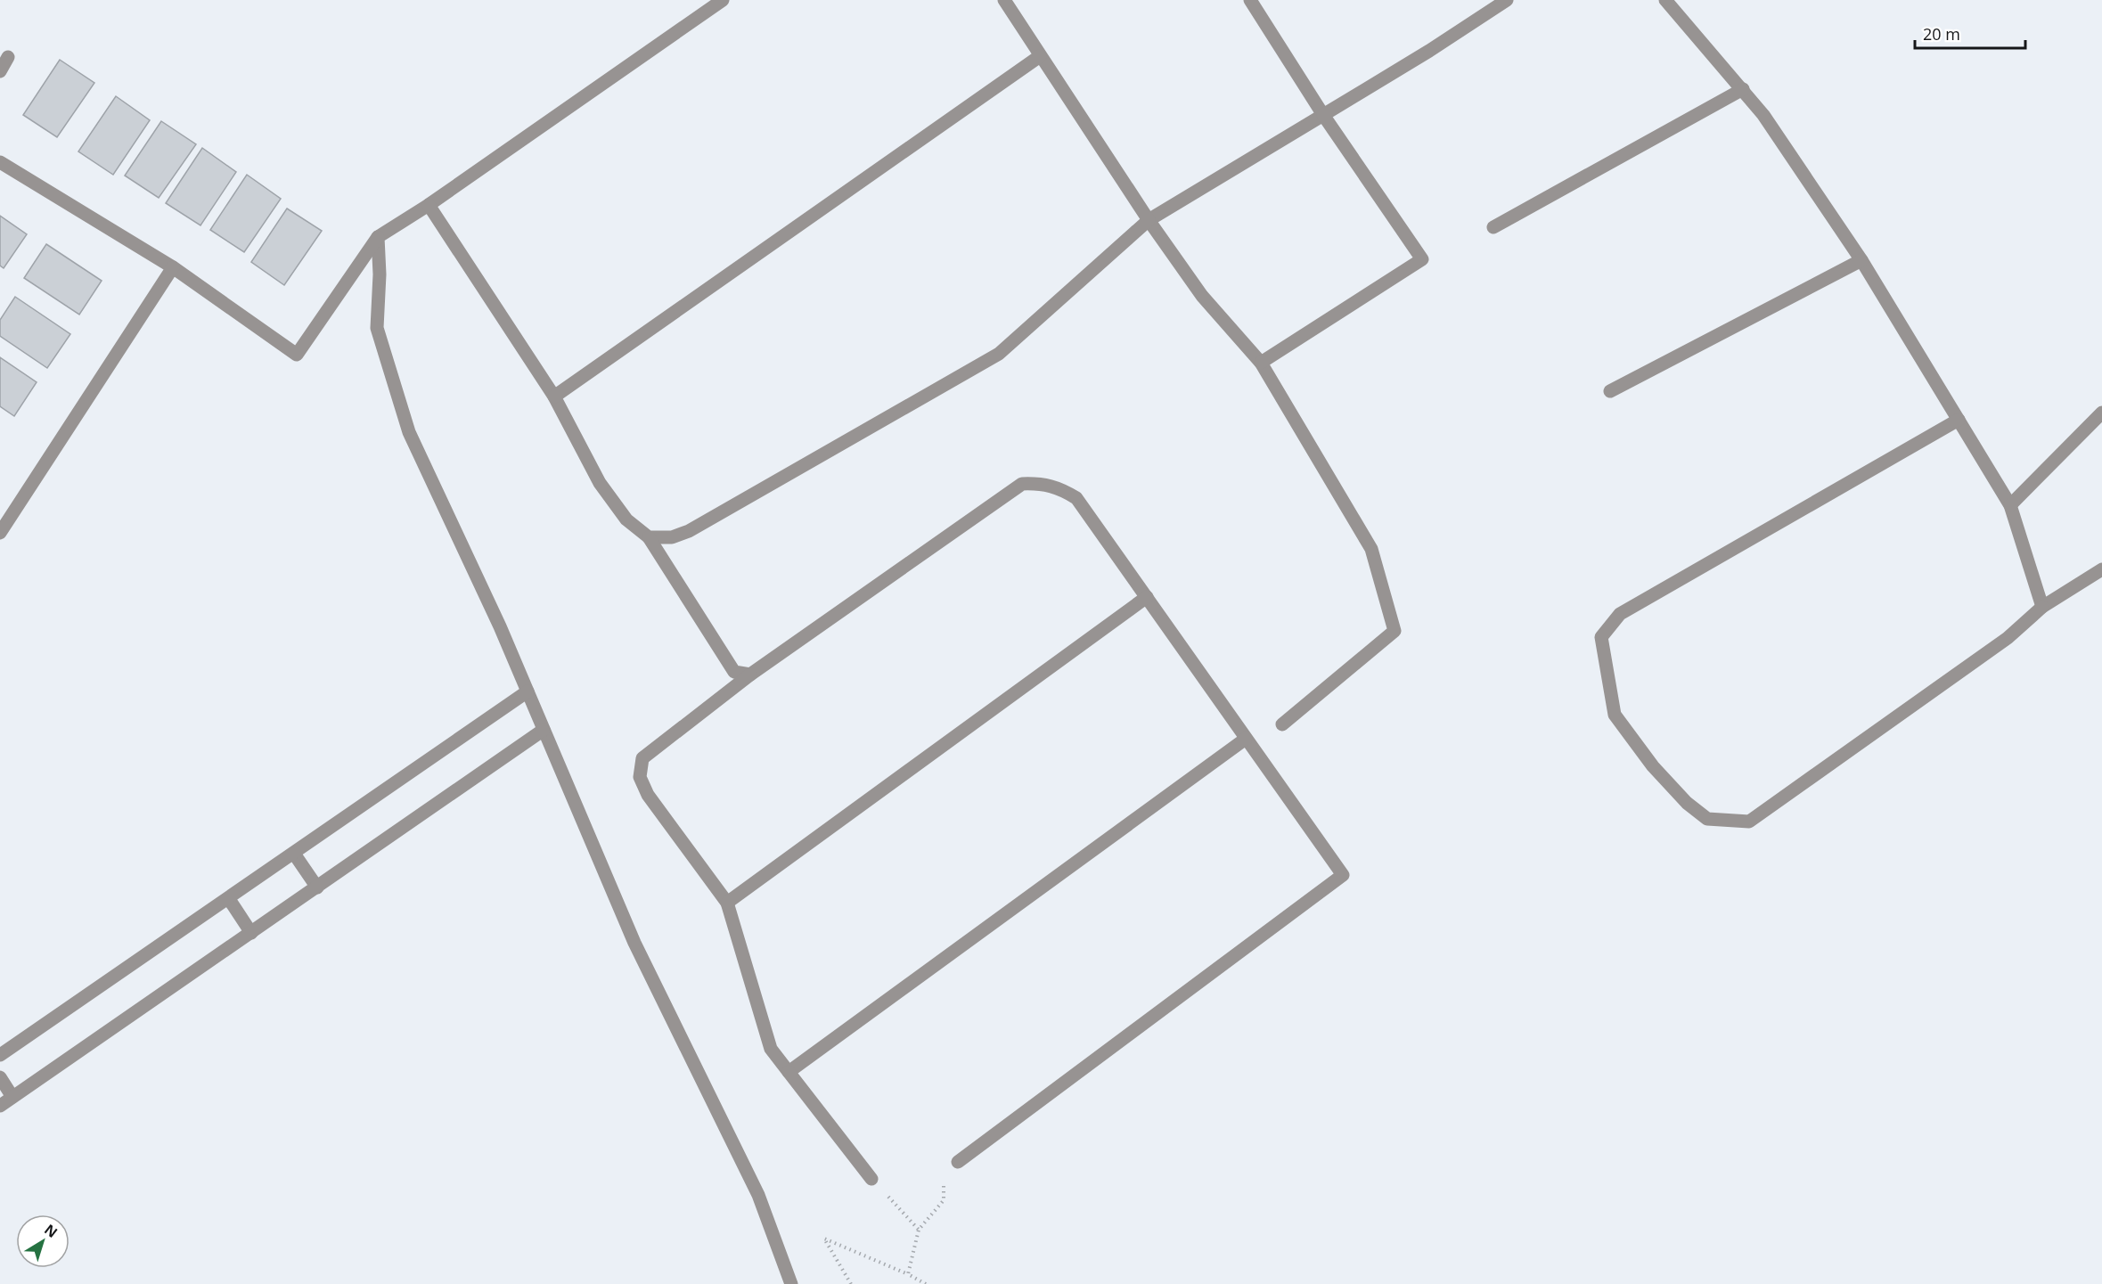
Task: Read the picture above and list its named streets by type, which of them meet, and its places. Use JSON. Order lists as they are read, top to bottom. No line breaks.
{"scale_bar":"20 m","north":"top right"}
